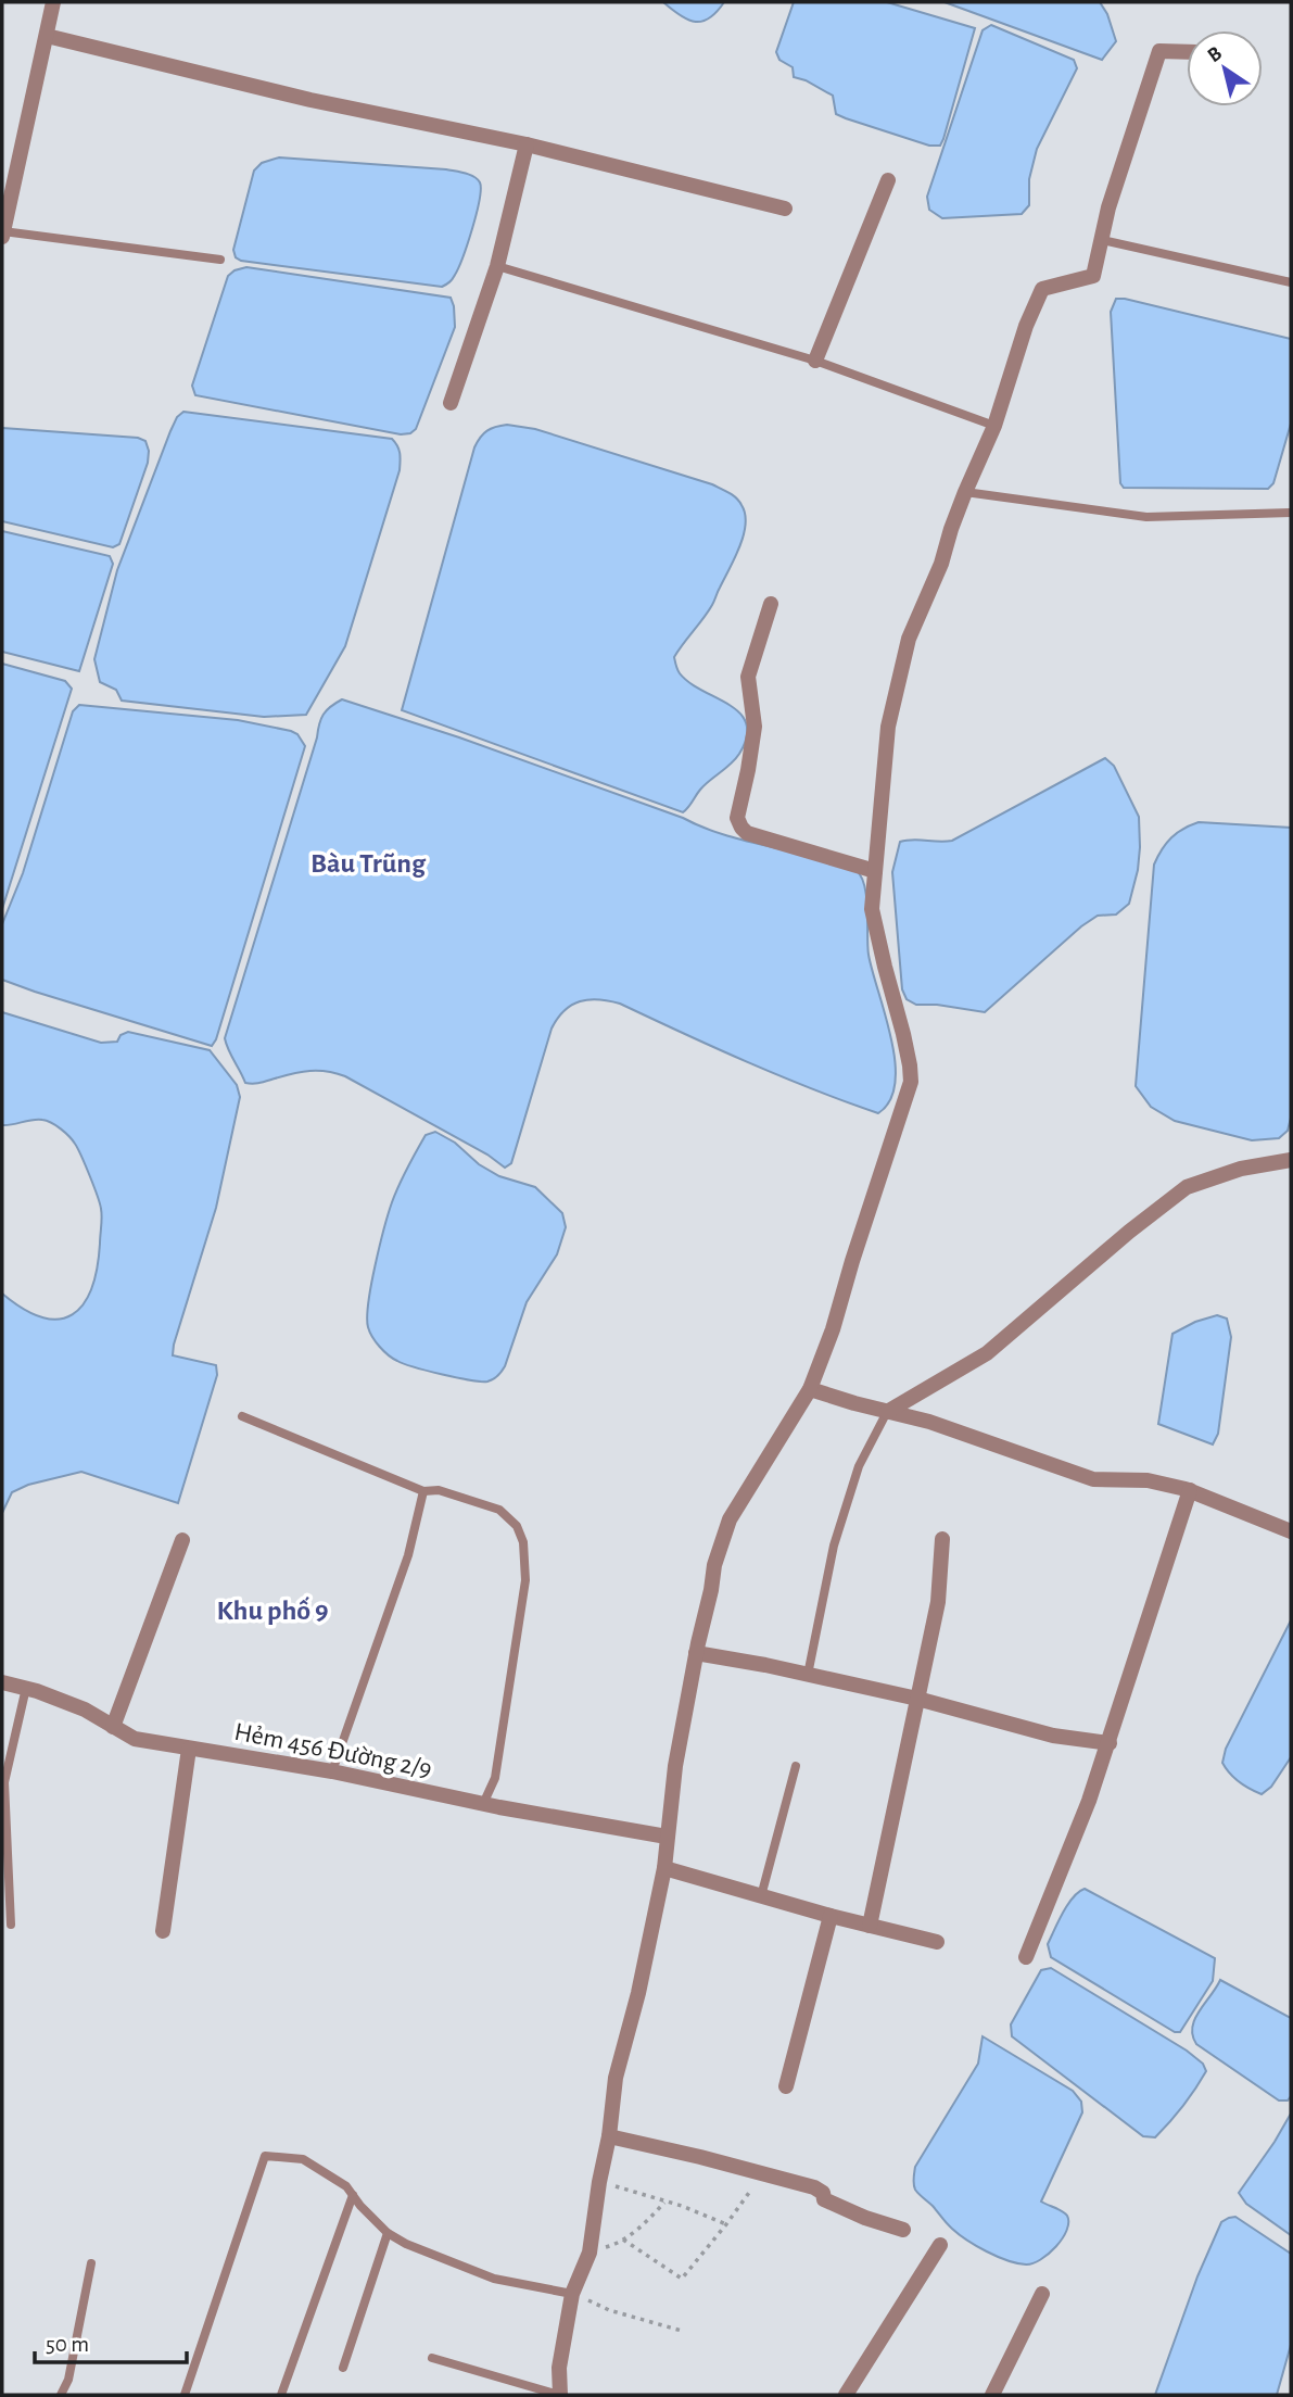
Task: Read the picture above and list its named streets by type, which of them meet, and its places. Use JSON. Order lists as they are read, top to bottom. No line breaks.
{"streets":{"street":["Hẻm 456 Đường 2/9"]},"districts":["Bàu Trũng","Khu phố 9"],"scale_bar":"50 m","north":"top left"}
